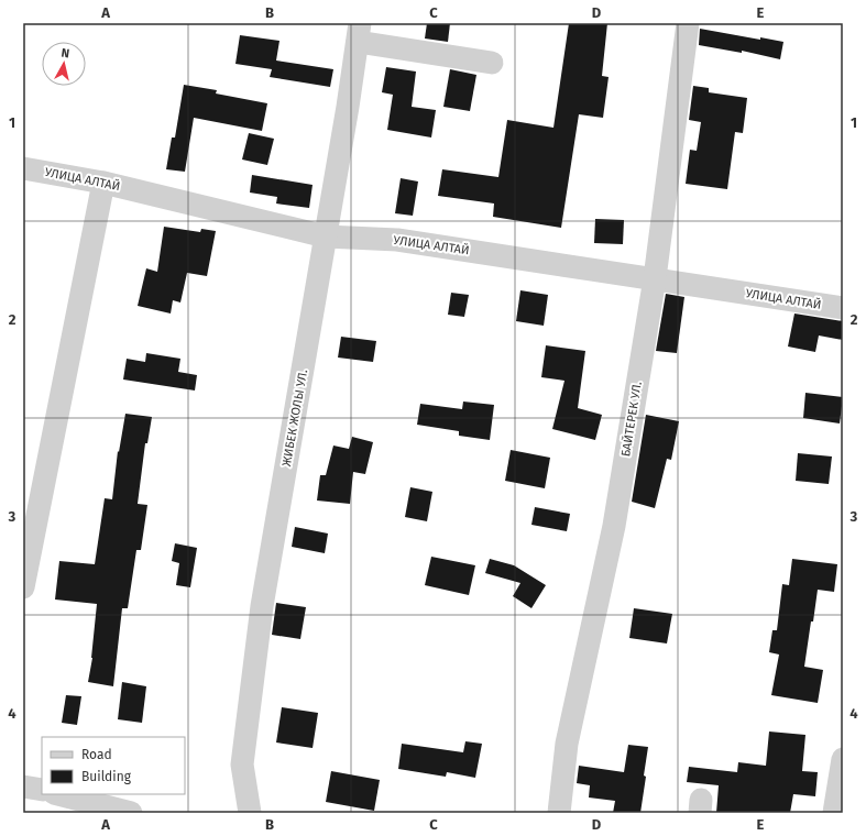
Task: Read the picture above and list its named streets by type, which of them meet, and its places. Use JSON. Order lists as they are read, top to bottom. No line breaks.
{"streets":{"street":["УЛИЦА АЛТАЙ","ЖИБЕК ЖОЛЫ УЛ.","БАЙТЕРЕК УЛ."]},"crossings":[["УЛИЦА АЛТАЙ","ЖИБЕК ЖОЛЫ УЛ."],["УЛИЦА АЛТАЙ","БАЙТЕРЕК УЛ."]],"legend":["Road","Building"],"north":"top","grid":{"columns":["A","B","C","D","E"],"rows":["1","2","3","4"]}}
